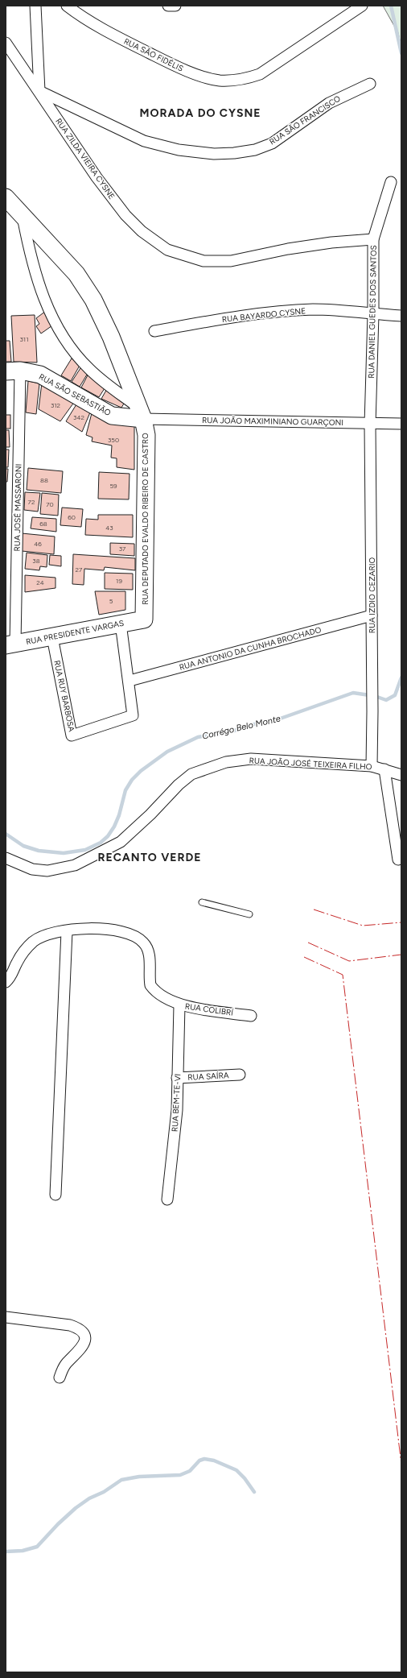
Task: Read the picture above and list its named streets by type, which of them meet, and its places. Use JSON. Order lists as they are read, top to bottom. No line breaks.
{"streets":{"main road":["RUA SÃO SEBASTIÃO","RUA DEPUTADO EVALDO RIBEIRO DE CASTRO","RUA PRESIDENTE VARGAS"],"street":["RUA SÃO FIDÉLIS","RUA SÃO FRANCISCO","RUA ZILDA VIEIRA CYSNE","RUA DANIEL GUEDES DOS SANTOS","RUA BAYARDO CYSNE","RUA JOÃO MAXIMINIANO GUARÇONI","RUA JOSÉ MASSARONI","RUA IZDIO CEZARIO","RUA ANTONIO DA CUNHA BROCHADO","RUA RUY BARBOSA","RUA JOÃO JOSÉ TEIXEIRA FILHO","RUA COLIBRÍ","RUA SAÍRA","RUA BEM-TE-VI"]},"crossings":[["RUA SÃO FRANCISCO","RUA ZILDA VIEIRA CYSNE"],["RUA ZILDA VIEIRA CYSNE","RUA DANIEL GUEDES DOS SANTOS"],["RUA DANIEL GUEDES DOS SANTOS","RUA BAYARDO CYSNE"],["RUA DANIEL GUEDES DOS SANTOS","RUA IZDIO CEZARIO"],["RUA SÃO SEBASTIÃO","RUA JOÃO MAXIMINIANO GUARÇONI"],["RUA SÃO SEBASTIÃO","RUA JOSÉ MASSARONI"],["RUA SÃO SEBASTIÃO","RUA DEPUTADO EVALDO RIBEIRO DE CASTRO"],["RUA JOÃO MAXIMINIANO GUARÇONI","RUA DEPUTADO EVALDO RIBEIRO DE CASTRO"],["RUA JOSÉ MASSARONI","RUA PRESIDENTE VARGAS"],["RUA DEPUTADO EVALDO RIBEIRO DE CASTRO","RUA PRESIDENTE VARGAS"],["RUA IZDIO CEZARIO","RUA ANTONIO DA CUNHA BROCHADO"],["RUA IZDIO CEZARIO","RUA JOÃO JOSÉ TEIXEIRA FILHO"],["RUA PRESIDENTE VARGAS","RUA RUY BARBOSA"],["RUA ANTONIO DA CUNHA BROCHADO","RUA RUY BARBOSA"],["RUA COLIBRÍ","RUA BEM-TE-VI"],["RUA SAÍRA","RUA BEM-TE-VI"]],"districts":["MORADA DO CYSNE","RECANTO VERDE"],"water":["Corrégo Belo Monte"],"house_numbers":["311","312","342","350","88","59","72","70","60","68","43","46","37","38","27","19","24","5"]}
